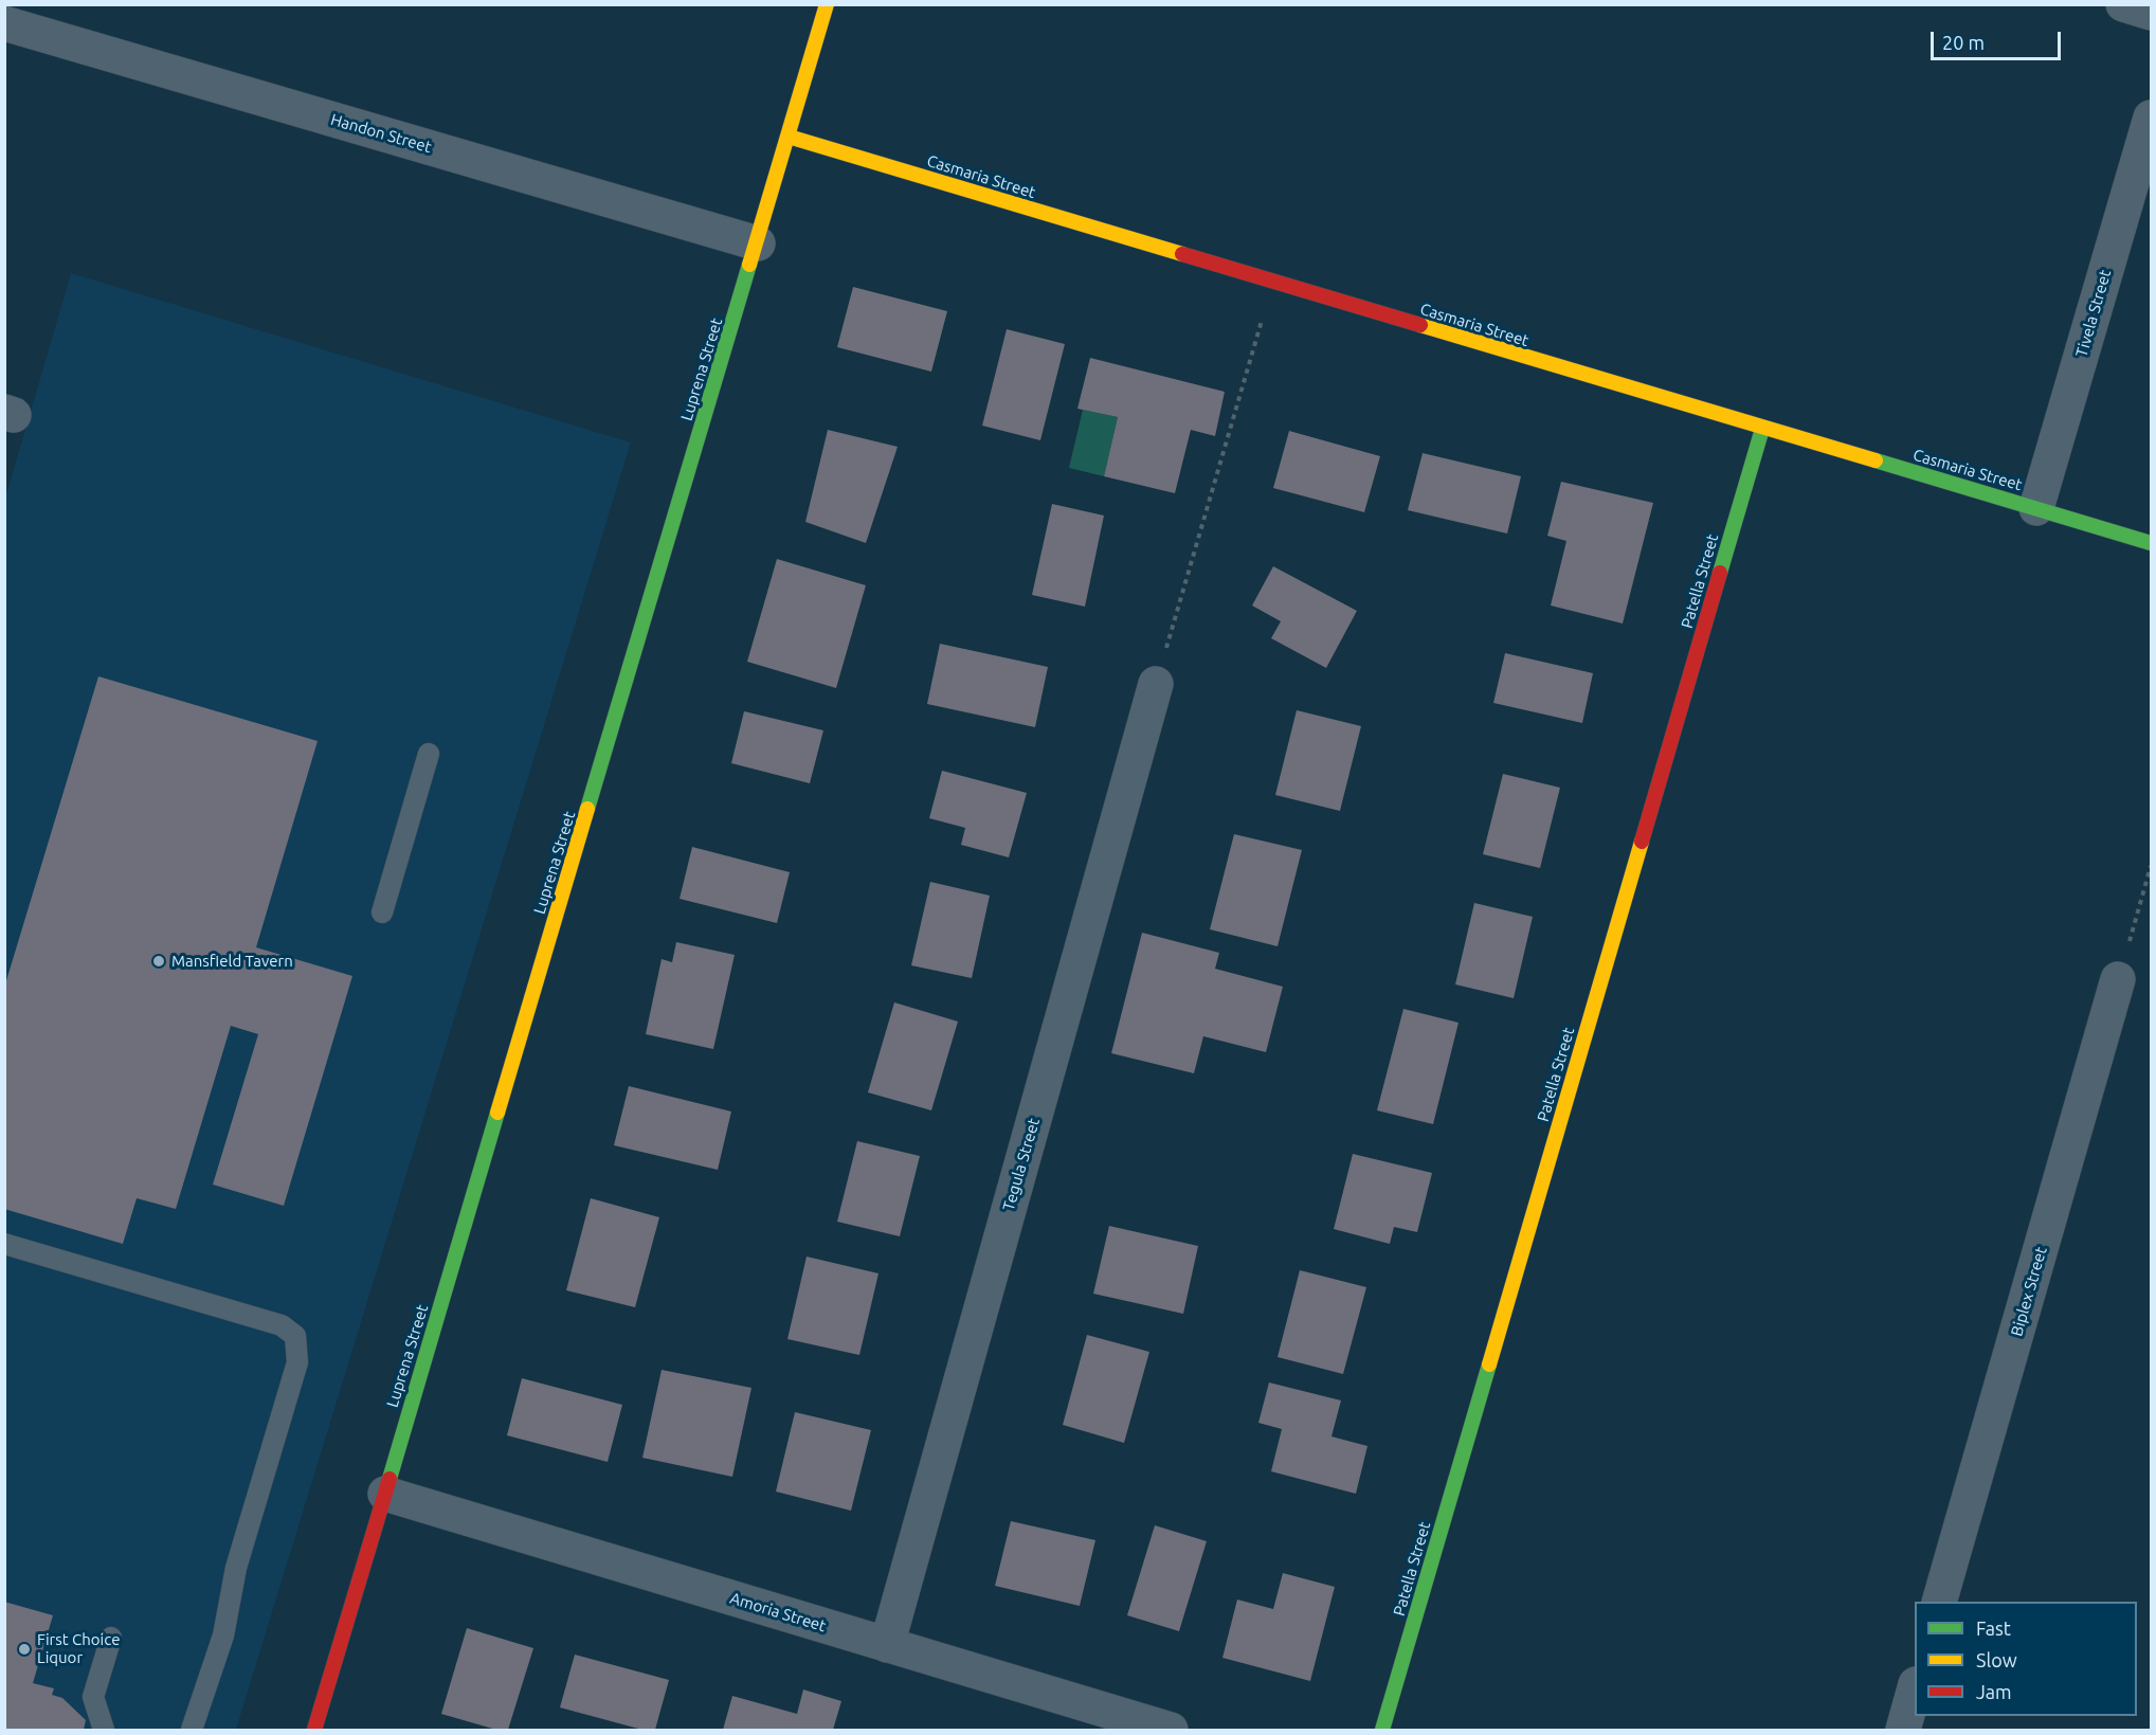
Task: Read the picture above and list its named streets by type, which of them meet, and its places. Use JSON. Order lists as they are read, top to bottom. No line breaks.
{"streets":{"street":["Handon Street","Casmaria Street","Tivela Street","Luprena Street","Patella Street","Tegula Street","Biplex Street","Amoria Street"]},"crossings":[["Handon Street","Luprena Street"],["Casmaria Street","Tivela Street"],["Casmaria Street","Luprena Street"],["Casmaria Street","Patella Street"],["Luprena Street","Amoria Street"],["Tegula Street","Amoria Street"]],"places":["Mansfield Tavern","First Choice Liquor"],"legend":["Fast","Slow","Jam"],"scale_bar":"20 m"}
